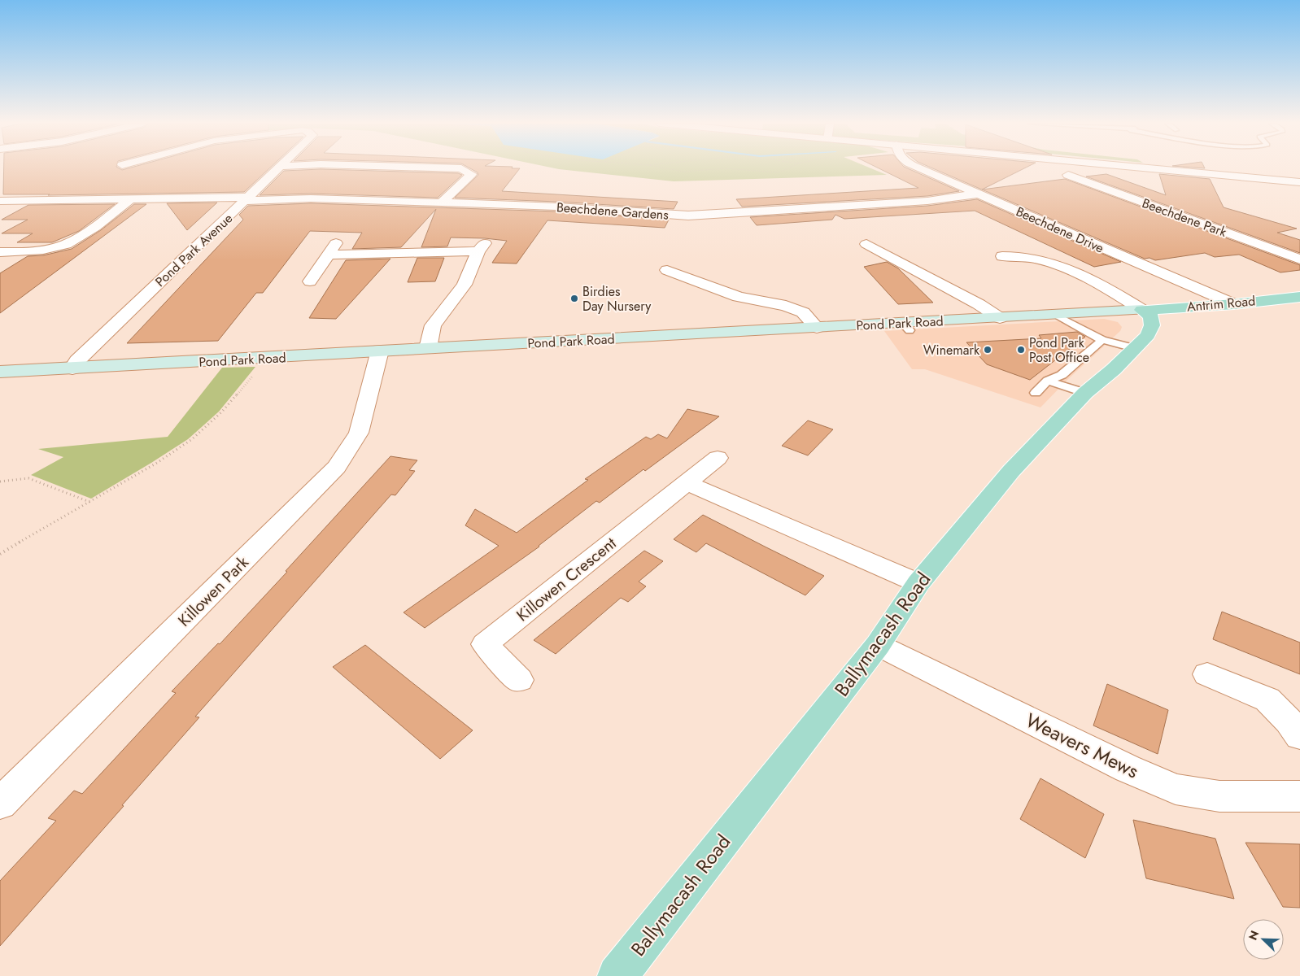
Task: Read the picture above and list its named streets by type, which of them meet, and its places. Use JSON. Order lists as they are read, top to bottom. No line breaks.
{"streets":{"main road":["Antrim Road","Pond Park Road","Ballymacash Road"],"street":["Beechdene Gardens","Beechdene Park","Beechdene Drive","Pond Park Avenue","Killowen Crescent","Killowen Park","Weavers Mews"]},"crossings":[["Beechdene Gardens","Beechdene Drive"],["Beechdene Gardens","Pond Park Avenue"],["Beechdene Drive","Antrim Road"],["Pond Park Avenue","Pond Park Road"],["Antrim Road","Pond Park Road"],["Antrim Road","Ballymacash Road"],["Pond Park Road","Killowen Park"],["Pond Park Road","Ballymacash Road"],["Ballymacash Road","Weavers Mews"]],"places":["Birdies Day Nursery","Winemark","Pond Park Post Office"],"north":"top left"}
